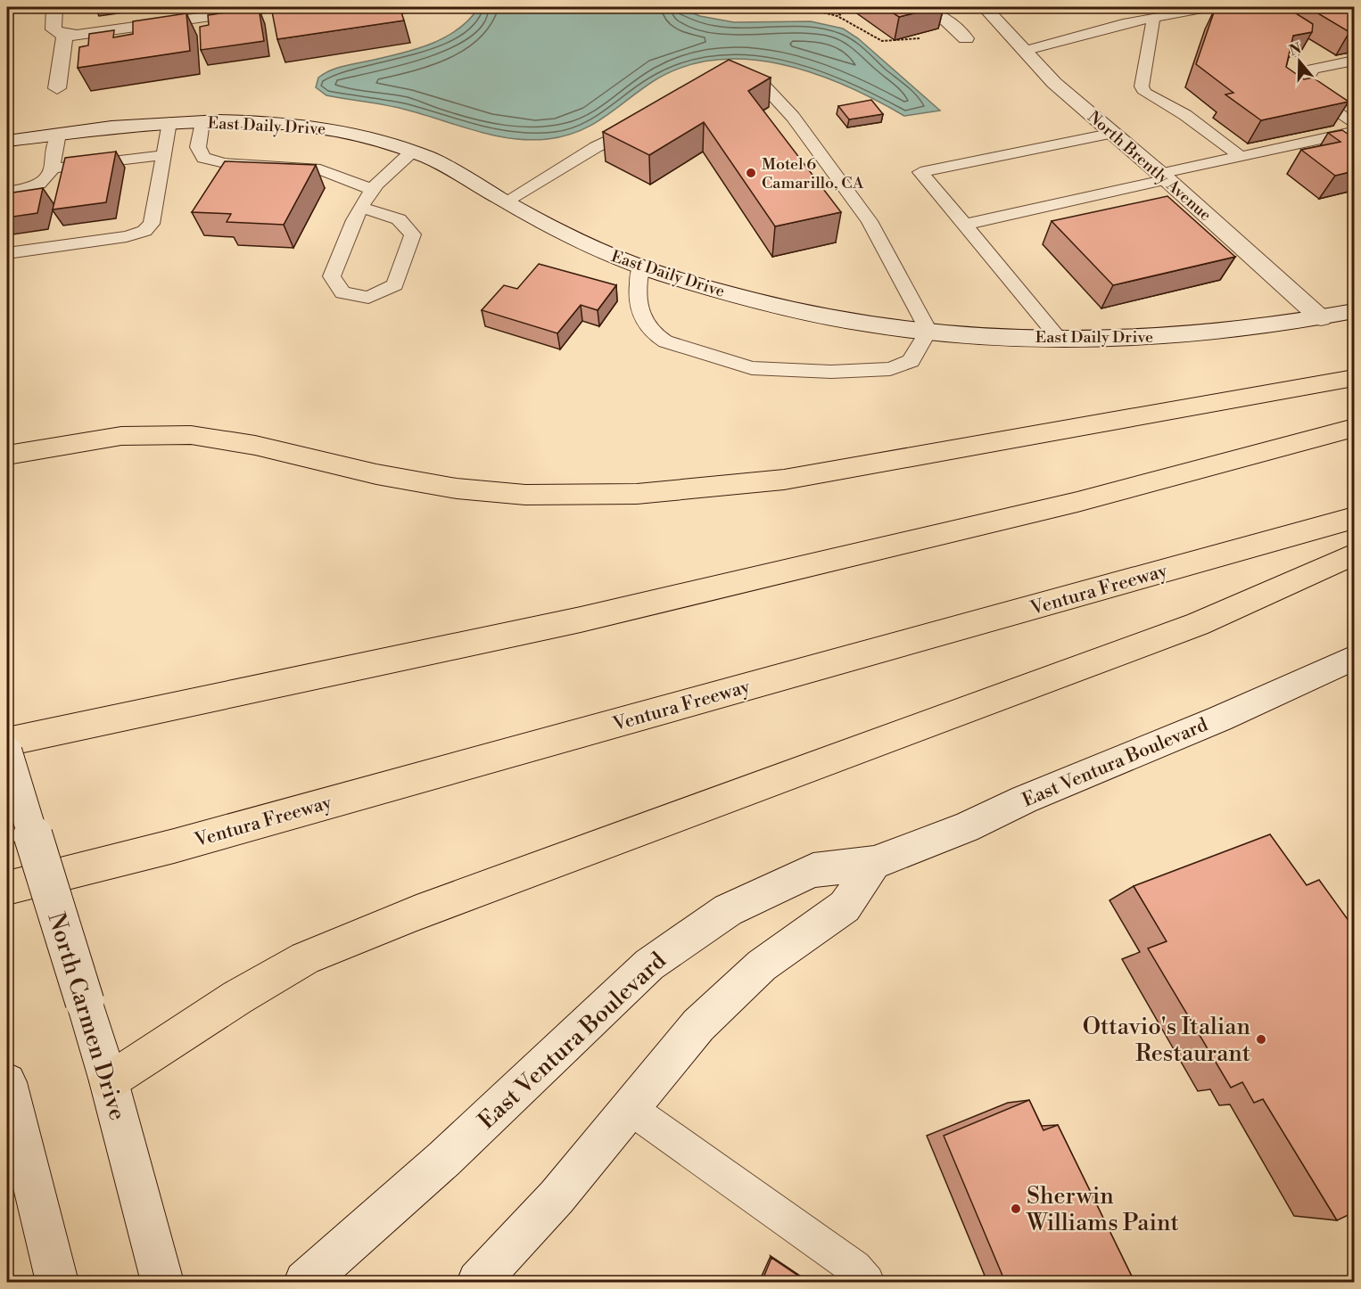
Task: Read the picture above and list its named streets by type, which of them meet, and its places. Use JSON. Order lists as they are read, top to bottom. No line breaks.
{"streets":{"highway":["Ventura Freeway"],"main road":["East Daily Drive","North Brently Avenue","East Ventura Boulevard","North Carmen Drive"]},"crossings":[["East Daily Drive","North Brently Avenue"]],"places":["Motel 6 Camarillo, CA","Ottavio's Italian Restaurant","Sherwin Williams Paint"],"north":"top"}
